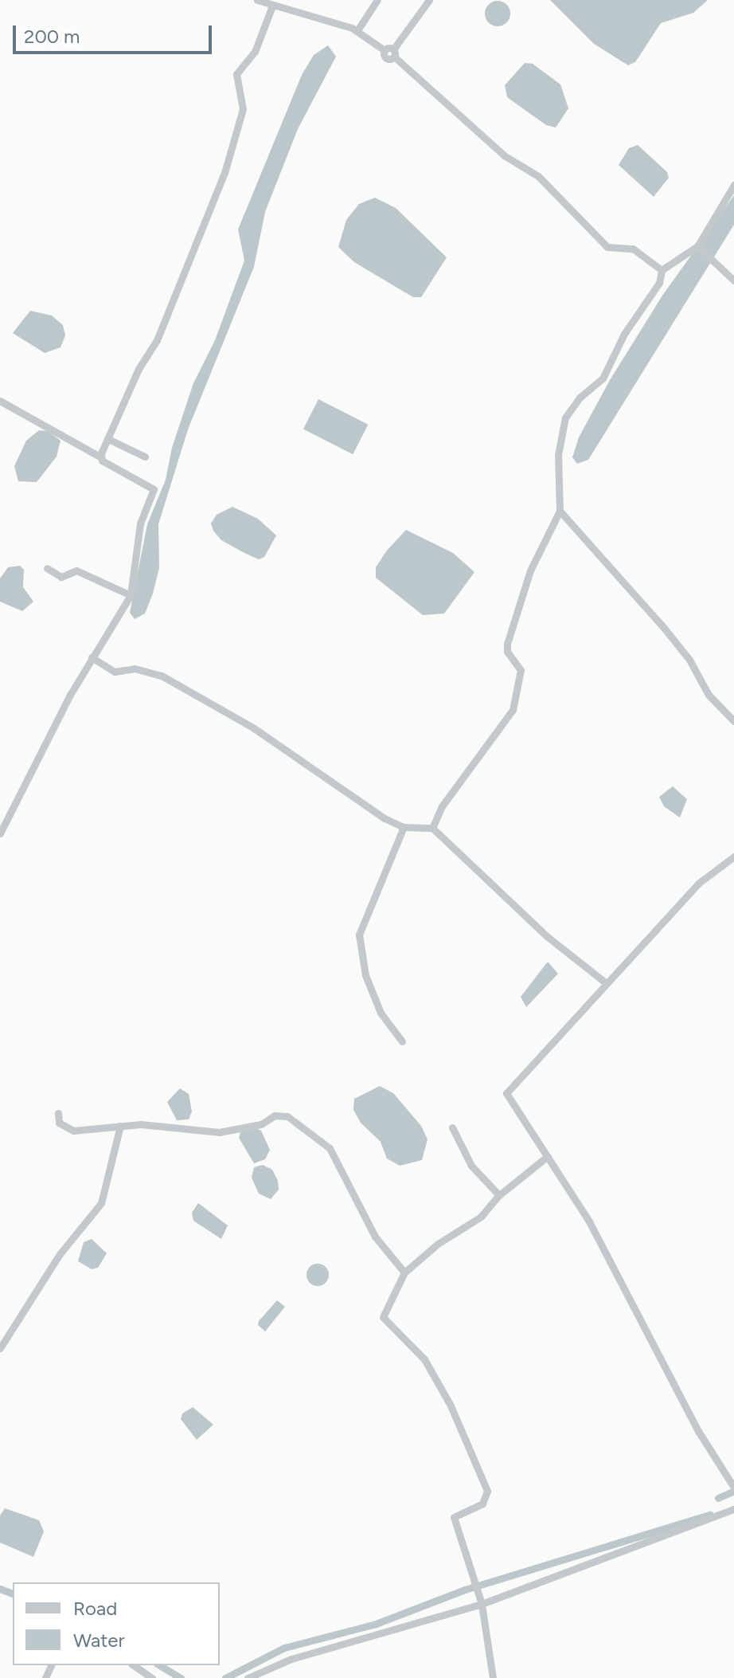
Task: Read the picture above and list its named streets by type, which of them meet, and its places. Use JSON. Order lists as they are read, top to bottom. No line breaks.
{"legend":["Road","Water"],"scale_bar":"200 m"}
